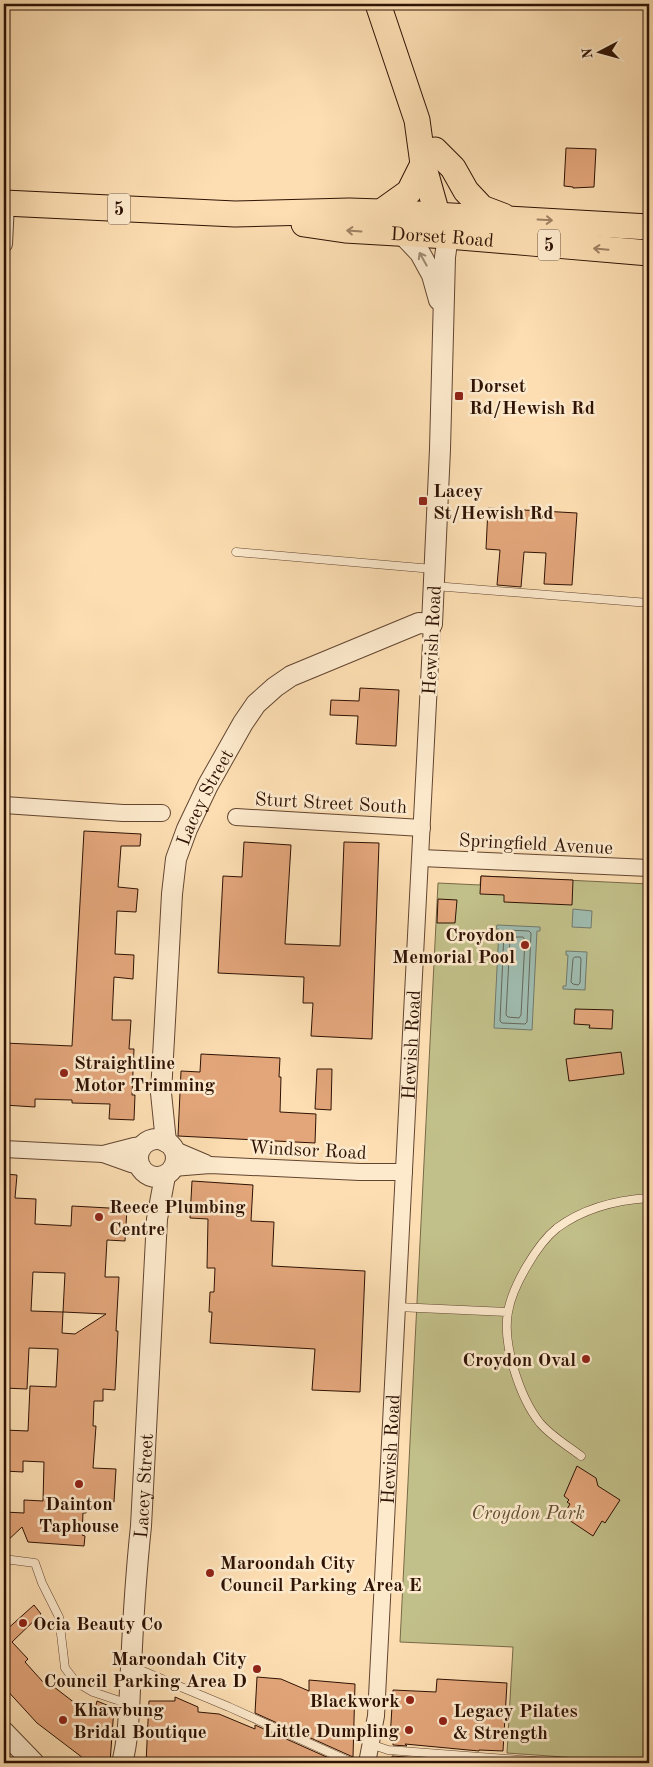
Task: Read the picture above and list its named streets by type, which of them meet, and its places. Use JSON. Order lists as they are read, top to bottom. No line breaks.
{"streets":{"main road":["5","Dorset Road"],"street":["Hewish Road","Lacey Street","Sturt Street South","Springfield Avenue","Windsor Road"]},"crossings":[["Dorset Road","Hewish Road"],["Hewish Road","Lacey Street"],["Hewish Road","Sturt Street South"],["Hewish Road","Springfield Avenue"],["Hewish Road","Windsor Road"],["Lacey Street","Windsor Road"]],"parks":["Croydon Park"],"places":{"transit":["Dorset Rd/Hewish Rd","Lacey St/Hewish Rd"],"other":["Croydon Memorial Pool","Straightline Motor Trimming","Reece Plumbing Centre","Croydon Oval","Dainton Taphouse","Maroondah City Council Parking Area E","Ocia Beauty Co","Maroondah City Council Parking Area D","Blackwork","Khawbung Bridal Boutique","Legacy Pilates & Strength","Little Dumpling"]},"north":"left"}
